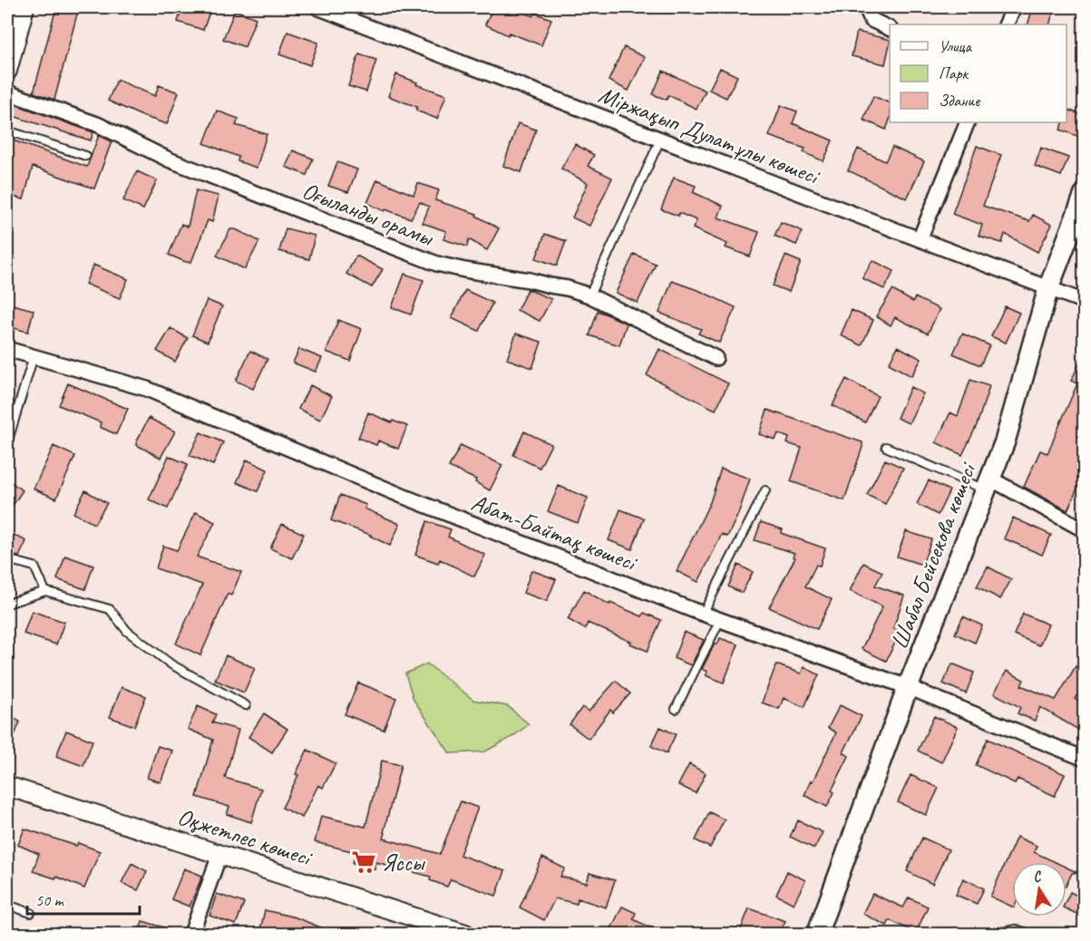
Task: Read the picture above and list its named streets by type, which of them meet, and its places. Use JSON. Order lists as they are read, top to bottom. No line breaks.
{"streets":{"main road":["Шабал Бейсекова көшесі"],"street":["Міржақып Дулатұлы көшесі","Оғыланды орамы","Абат-Байтақ көшесі","Оқжетпес көшесі"]},"crossings":[["Міржақып Дулатұлы көшесі","Шабал Бейсекова көшесі"],["Абат-Байтақ көшесі","Шабал Бейсекова көшесі"]],"places":{"supermarket":["Яссы"]},"legend":["Улица","Парк","Здание"],"scale_bar":"50 m","north":"top"}
